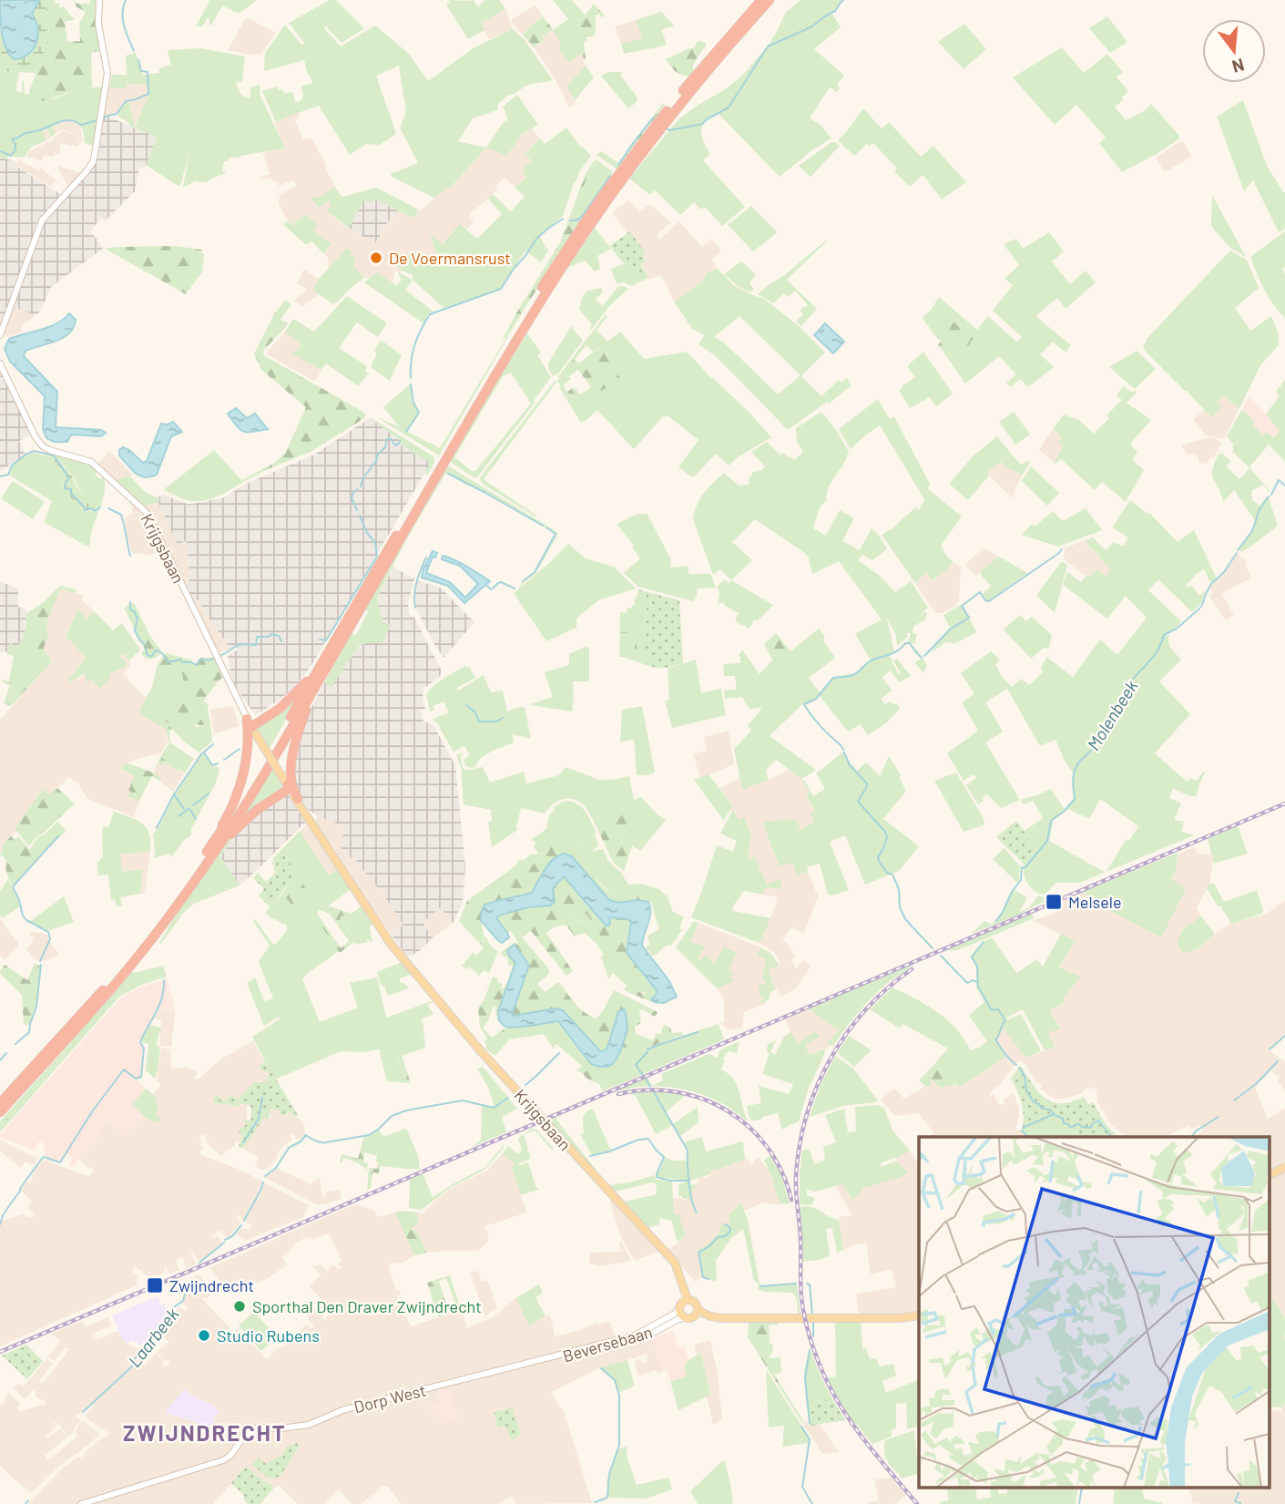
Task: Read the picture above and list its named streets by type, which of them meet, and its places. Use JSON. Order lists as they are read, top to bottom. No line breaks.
{"streets":{"main road":["Krijgsbaan","Beversebaan","Dorp West"]},"crossings":[["Krijgsbaan","Beversebaan"],["Beversebaan","Dorp West"]],"districts":["ZWIJNDRECHT"],"water":["Molenbeek","Laarbeek"],"places":{"other":["De Voermansrust","Sporthal Den Draver Zwijndrecht","Studio Rubens"],"transit":["Melsele","Zwijndrecht"]},"north":"bottom"}
